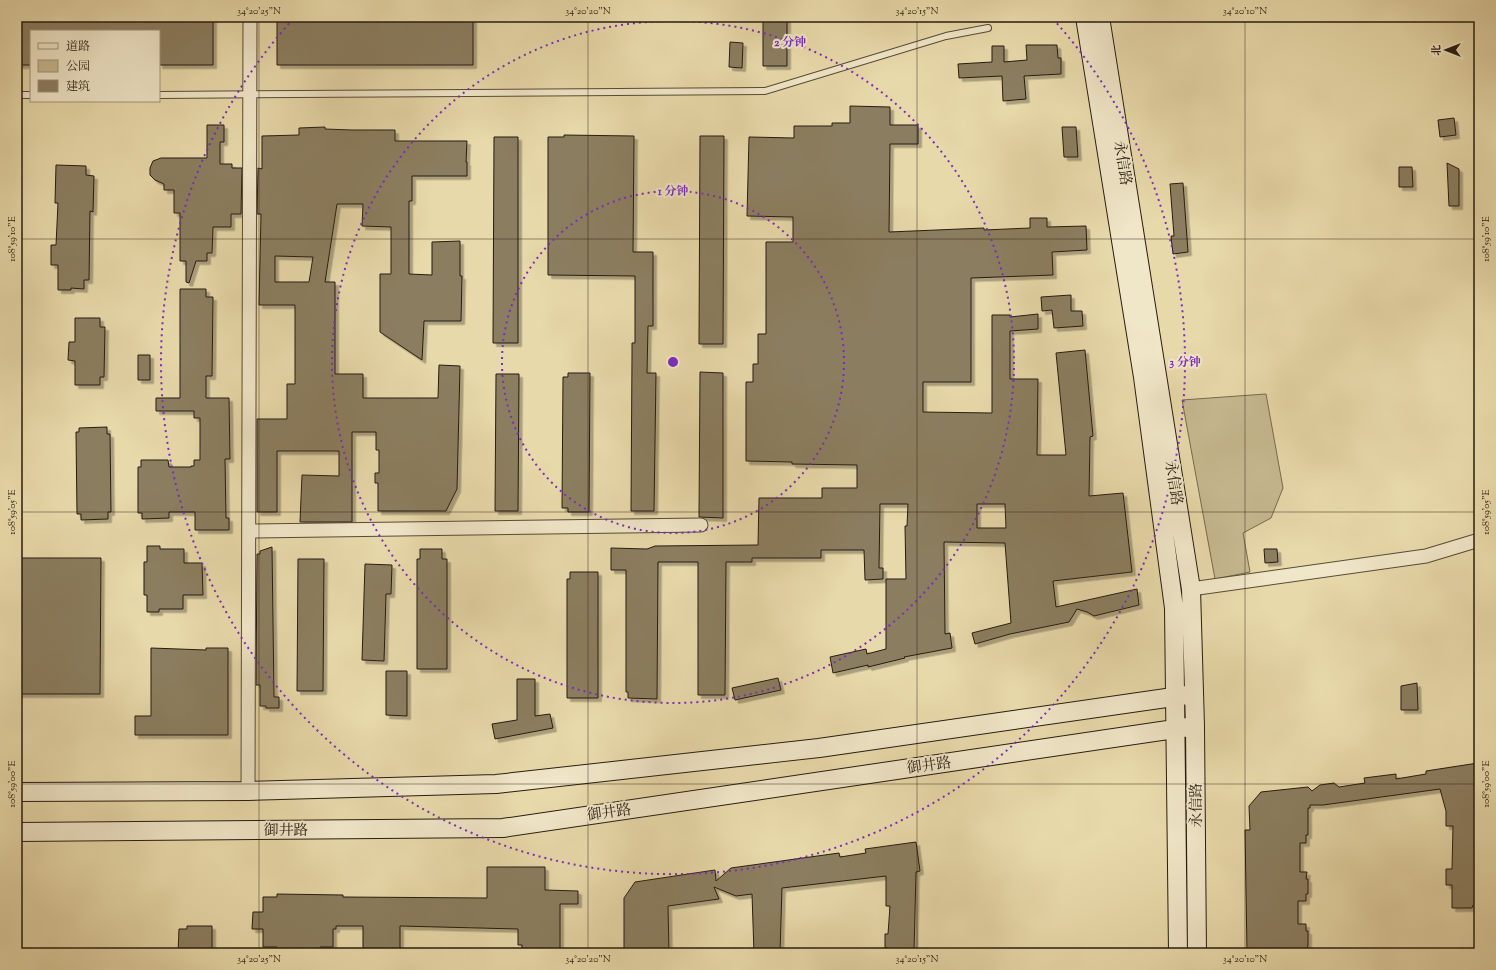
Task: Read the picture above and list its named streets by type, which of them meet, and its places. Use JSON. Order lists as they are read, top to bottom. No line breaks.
{"streets":{"street":["永信路","御井路"]},"crossings":[["永信路","御井路"]],"legend":["道路","公园","建筑"],"north":"left","coordinates":["34°20'25\"N","34°20'20\"N","34°20'15\"N","34°20'10\"N","108°59'10\"E","108°59'05\"E","108°59'00\"E"],"rings":["2 分钟","1 分钟","3 分钟"]}
